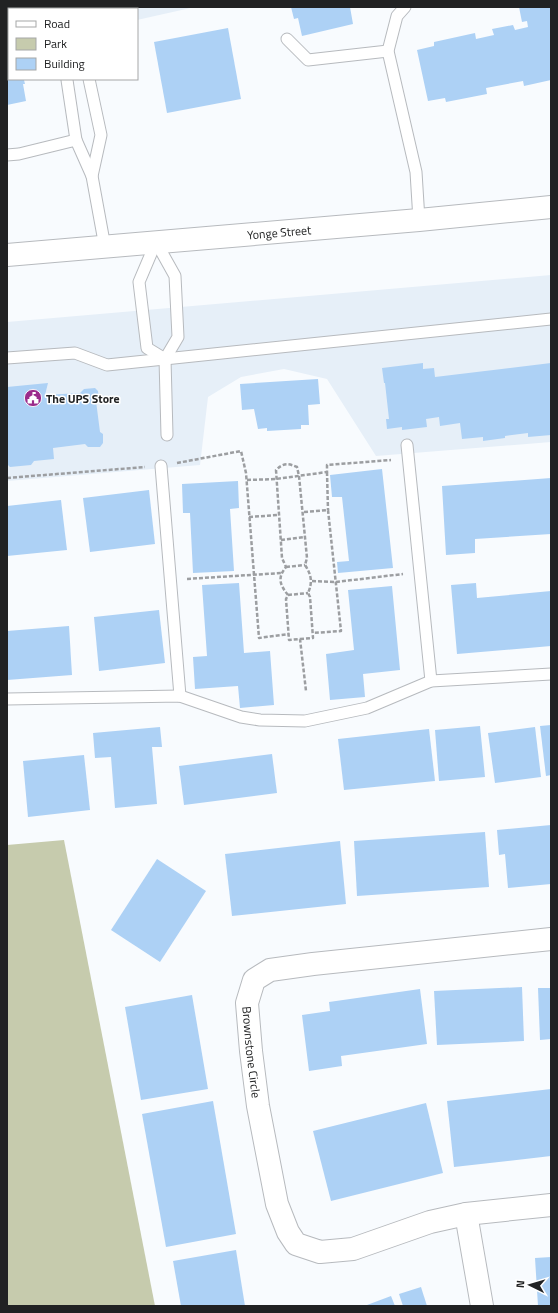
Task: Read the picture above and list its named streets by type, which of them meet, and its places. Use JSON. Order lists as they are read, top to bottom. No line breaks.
{"streets":{"street":["Yonge Street","Brownstone Circle"]},"places":{"public building":["The UPS Store"]},"legend":["Road","Park","Building"],"north":"left"}
